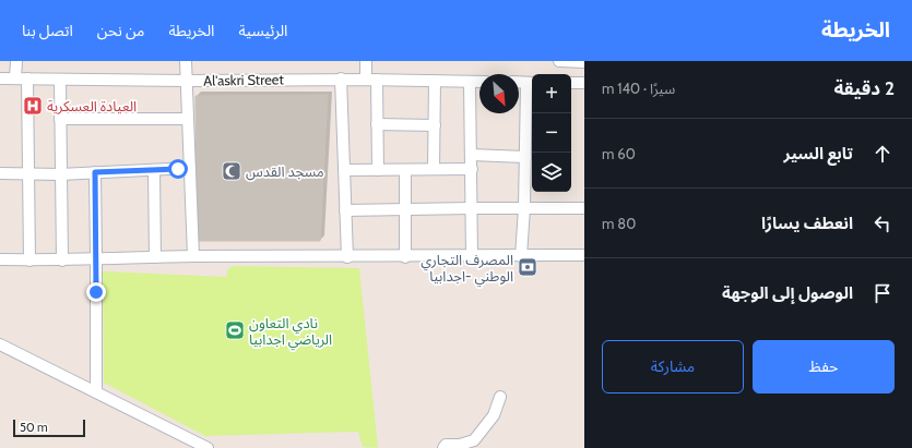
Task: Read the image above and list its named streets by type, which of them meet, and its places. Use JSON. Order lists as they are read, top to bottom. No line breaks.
{"streets":{"street":["Al'askri Street"]},"places":{"hospital":["العيادة العسكرية"],"mosque":["مسجد القدس"],"bank":["المصرف التجاري الوطني -اجدابيا"],"sports":["نادي التعاون الرياضي اجدابيا"]},"scale_bar":"50 m","north":"bottom right","page":{"header":"الخريطة","nav":["الرئيسية","الخريطة","من نحن","اتصل بنا"],"heading":["2 دقيقة","سيرًا · 140 m"],"map_buttons":["+","−"],"list":[["تابع السير","60 m"],["انعطف يسارًا","80 m"],"الوصول إلى الوجهة"],"buttons":["حفظ","مشاركة"],"scale":"50 m"}}
